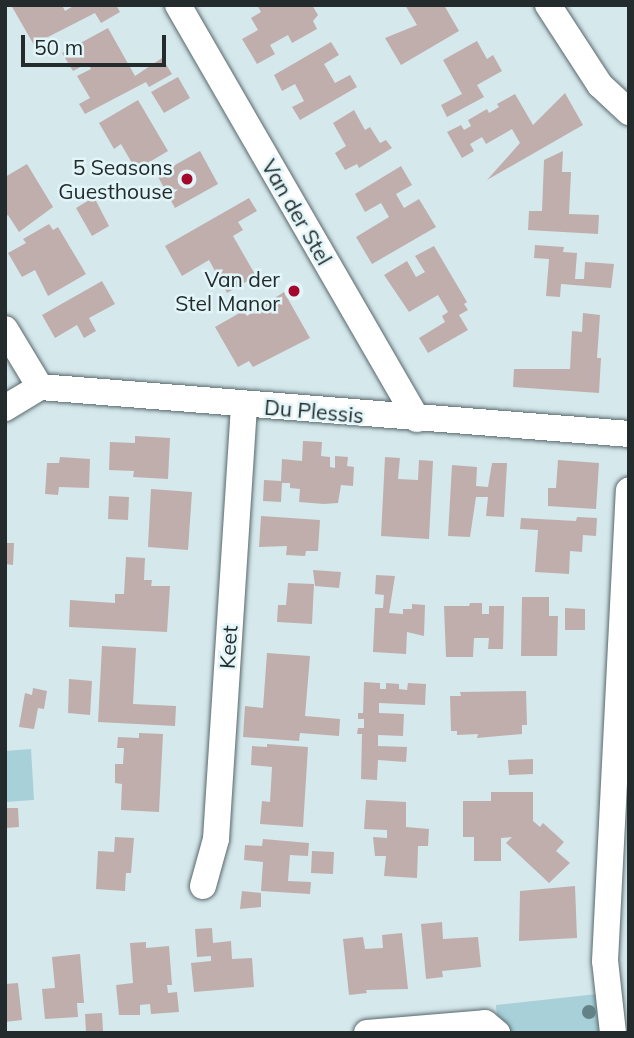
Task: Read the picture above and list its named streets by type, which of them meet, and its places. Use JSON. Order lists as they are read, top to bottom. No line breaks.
{"streets":{"street":["Van der Stel","Du Plessis","Keet"]},"crossings":[["Van der Stel","Du Plessis"],["Du Plessis","Keet"]],"places":["5 Seasons Guesthouse","Van der Stel Manor"],"scale_bar":"50 m"}
